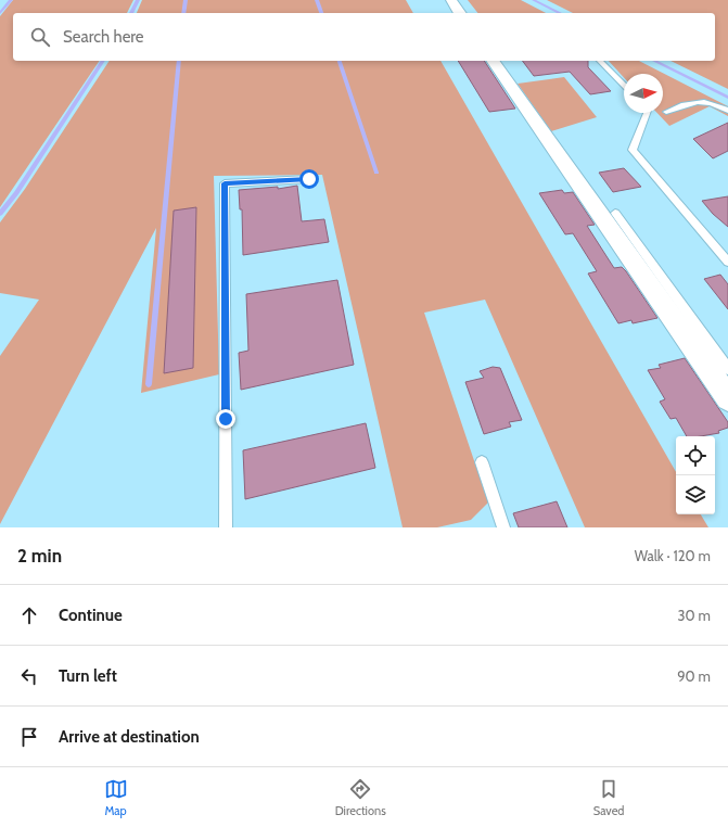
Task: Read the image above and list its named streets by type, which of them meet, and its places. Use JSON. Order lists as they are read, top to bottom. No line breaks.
{"north":"right","page":{"search":"Search here","heading":["2 min","Walk · 120 m"],"list":[["Continue","30 m"],["Turn left","90 m"],"Arrive at destination"],"nav":["Map","Directions","Saved"]}}
